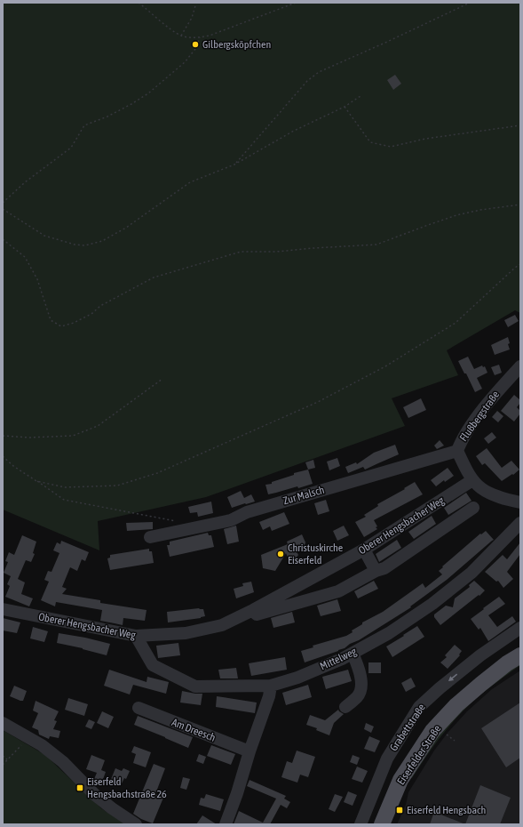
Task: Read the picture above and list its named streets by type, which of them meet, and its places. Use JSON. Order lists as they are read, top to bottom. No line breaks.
{"streets":{"main road":["Eiserfelder Straße"],"street":["Flußbergstraße","Zur Malsch","Oberer Hengsbacher Weg","Mittelweg","Grabettstraße","Am Dreesch"]},"crossings":[["Flußbergstraße","Zur Malsch"],["Flußbergstraße","Oberer Hengsbacher Weg"],["Oberer Hengsbacher Weg","Mittelweg"]],"one_way":["Grabettstraße"],"places":{"other":["Gilbergsköpfchen","Christuskirche Eiserfeld"],"transit":["Eiserfeld Hengsbachstraße 26","Eiserfeld Hengsbach"]}}
